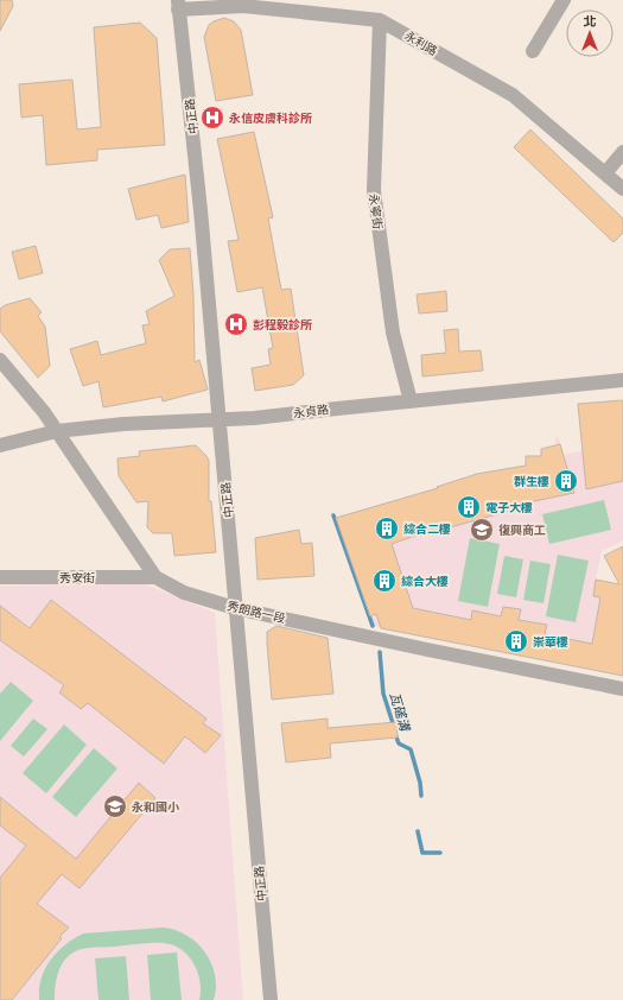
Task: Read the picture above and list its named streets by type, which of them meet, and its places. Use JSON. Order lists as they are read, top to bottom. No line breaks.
{"streets":{"street":["永利路","中正路","永寧街","永貞路","秀安街","秀朗路一段"]},"crossings":[["永利路","中正路"],["永利路","永寧街"],["中正路","永貞路"],["中正路","秀朗路一段"],["永寧街","永貞路"],["秀安街","秀朗路一段"]],"water":["瓦磘溝"],"places":{"hospital":["永信皮膚科診所","彭程毅診所"],"building":["群生樓","電子大樓","綜合二樓","綜合大樓","崇華樓"],"school or university":["復興商工","永和國小"]},"north":"top"}
